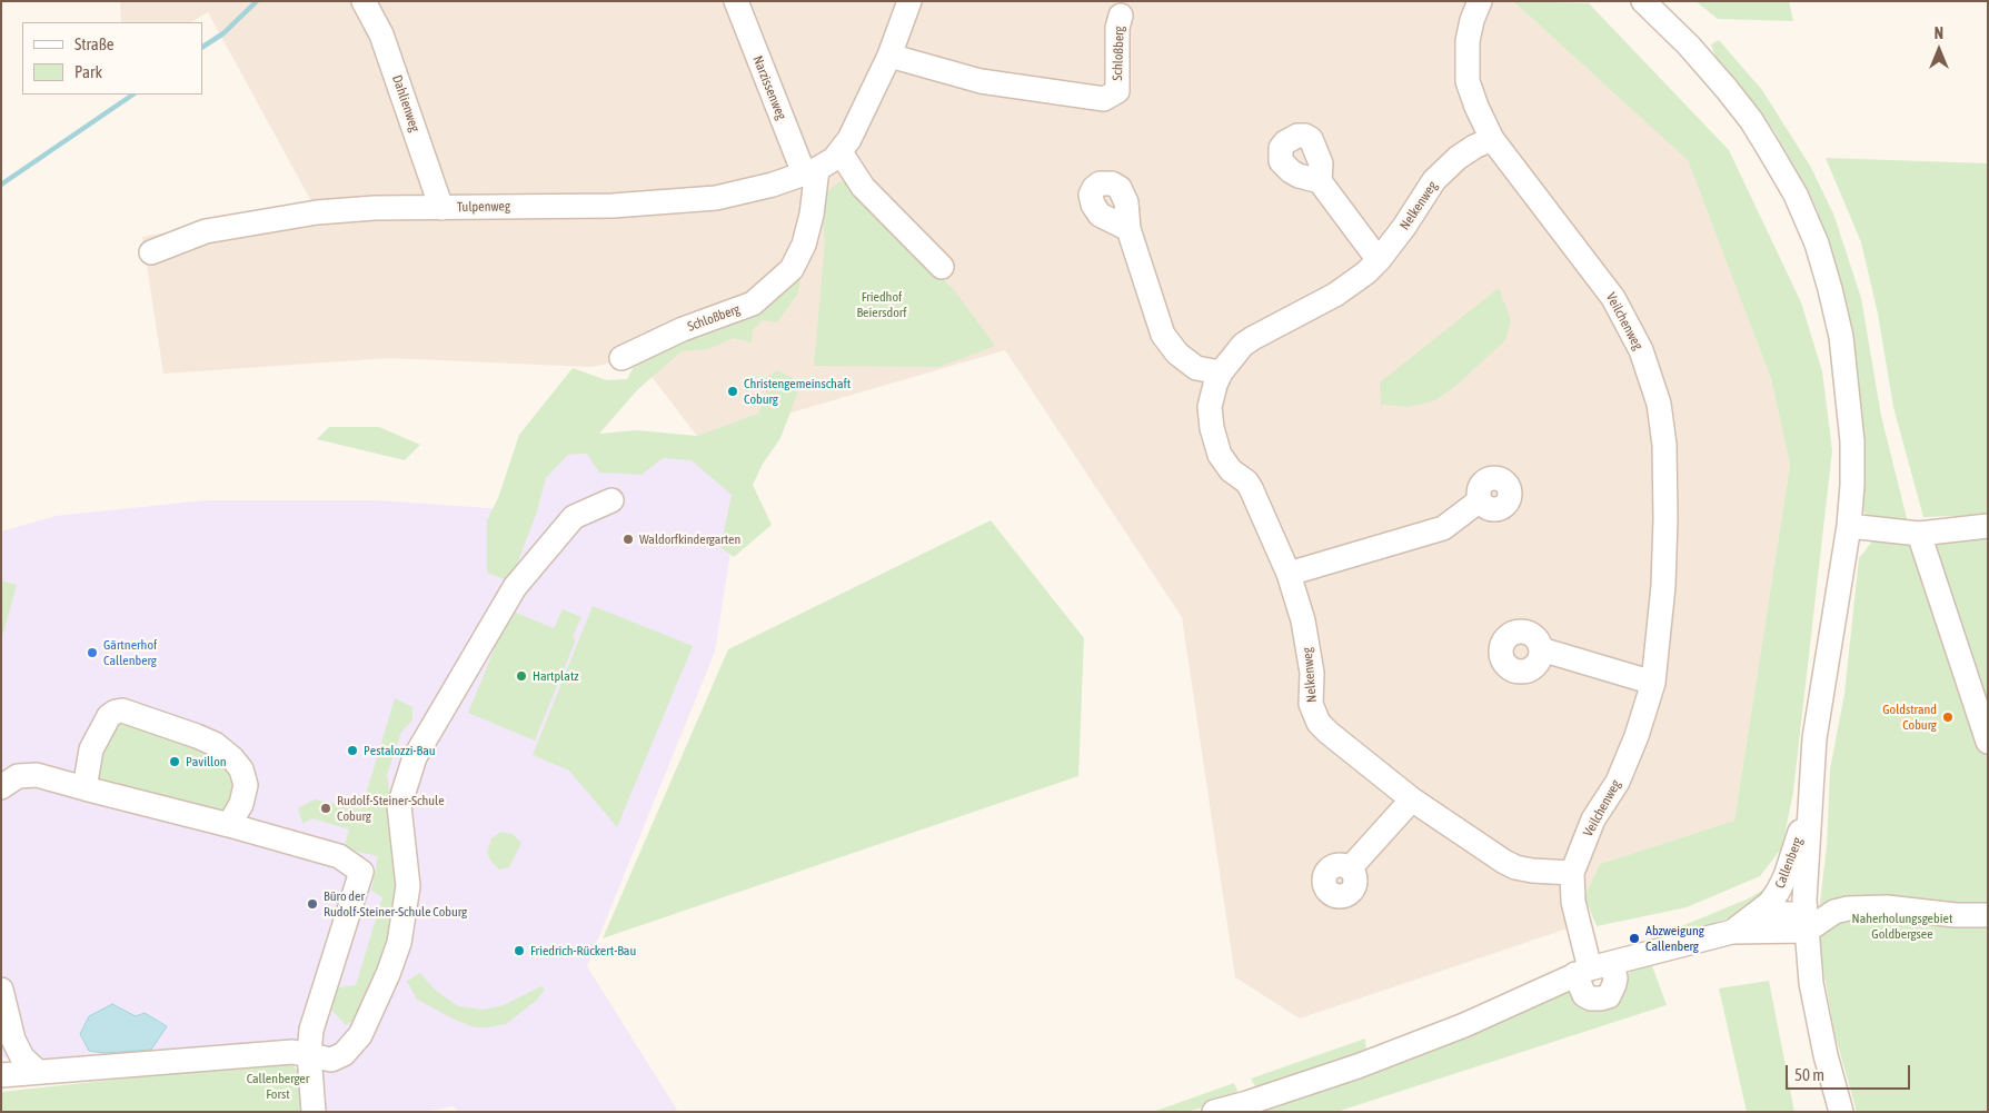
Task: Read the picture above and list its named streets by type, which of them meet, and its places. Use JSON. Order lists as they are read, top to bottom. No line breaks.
{"streets":{"street":["Schloßberg","Narzissenweg","Dahlienweg","Nelkenweg","Tulpenweg","Veilchenweg","Callenberg"]},"crossings":[["Schloßberg","Narzissenweg"],["Schloßberg","Tulpenweg"],["Narzissenweg","Tulpenweg"],["Dahlienweg","Tulpenweg"],["Nelkenweg","Veilchenweg"]],"parks":["Friedhof Beiersdorf","Naherholungsgebiet Goldbergsee","Callenberger Forst"],"places":["Christengemeinschaft Coburg","Waldorfkindergarten","Gärtnerhof Callenberg","Hartplatz","Goldstrand Coburg","Pestalozzi-Bau","Pavillon","Rudolf-Steiner-Schule Coburg","Büro der Rudolf-Steiner-Schule Coburg","Abzweigung Callenberg","Friedrich-Rückert-Bau"],"legend":["Straße","Park"],"scale_bar":"50 m","north":"top"}
